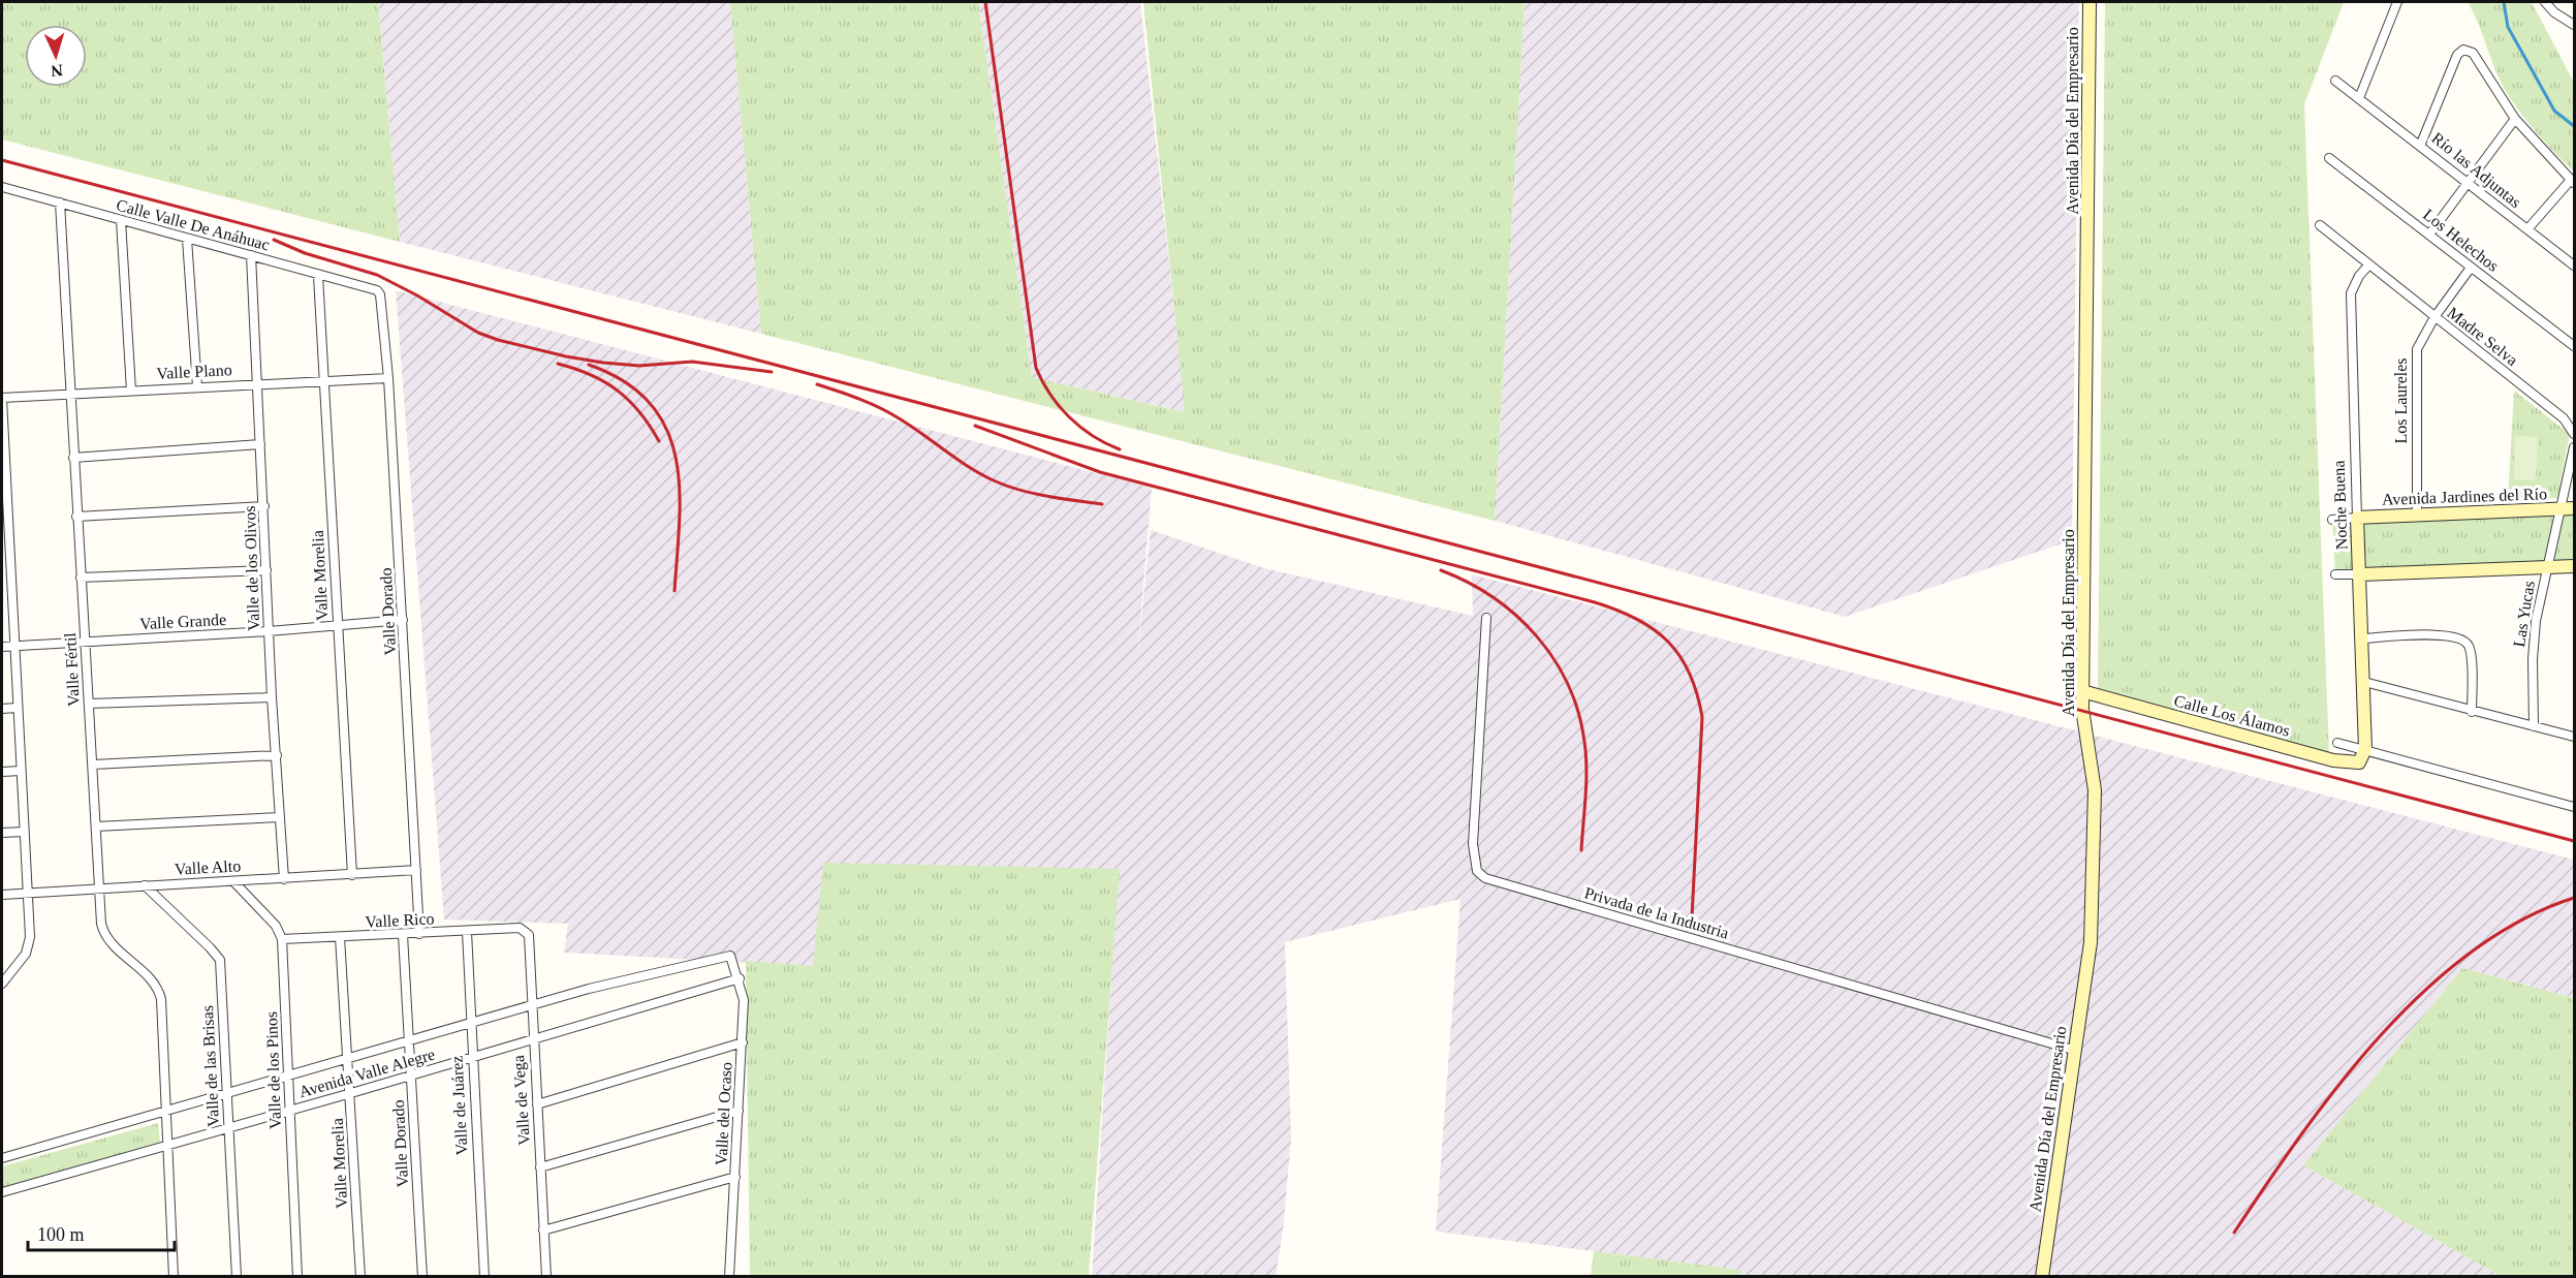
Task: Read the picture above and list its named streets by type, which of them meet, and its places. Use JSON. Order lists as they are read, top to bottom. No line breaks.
{"streets":{"street":["Avenida Día del Empresario","Río las Adjuntas","Calle Valle De Anáhuac","Los Helechos","Madre Selva","Valle Plano","Los Laureles","Avenida Jardines del Río","Noche Buena","Valle de los Olivos","Valle Morelia","Valle Dorado","Las Yucas","Valle Grande","Valle Fértil","Calle Los Álamos","Valle Alto","Privada de la Industria","Valle Rico","Valle de las Brisas","Valle de los Pinos","Avenida Valle Alegre","Valle de Vega","Valle de Juárez","Valle del Ocaso"]},"crossings":[["Avenida Día del Empresario","Calle Los Álamos"],["Avenida Día del Empresario","Privada de la Industria"],["Calle Valle De Anáhuac","Valle de los Olivos"],["Calle Valle De Anáhuac","Valle Morelia"],["Calle Valle De Anáhuac","Valle Dorado"],["Calle Valle De Anáhuac","Valle Fértil"],["Los Helechos","Los Laureles"],["Madre Selva","Los Laureles"],["Madre Selva","Noche Buena"],["Valle Plano","Valle de los Olivos"],["Valle Plano","Valle Morelia"],["Valle Plano","Valle Dorado"],["Valle Plano","Valle Fértil"],["Los Laureles","Avenida Jardines del Río"],["Avenida Jardines del Río","Noche Buena"],["Avenida Jardines del Río","Las Yucas"],["Noche Buena","Calle Los Álamos"],["Valle de los Olivos","Valle Grande"],["Valle de los Olivos","Valle Alto"],["Valle Morelia","Valle Grande"],["Valle Morelia","Valle Alto"],["Valle Morelia","Valle Rico"],["Valle Morelia","Avenida Valle Alegre"],["Valle Dorado","Valle Grande"],["Valle Dorado","Valle Alto"],["Valle Dorado","Valle Rico"],["Valle Dorado","Avenida Valle Alegre"],["Valle Grande","Valle Fértil"],["Valle Fértil","Valle Alto"],["Valle Fértil","Avenida Valle Alegre"],["Valle Alto","Valle de las Brisas"],["Valle Rico","Valle de los Pinos"],["Valle Rico","Valle de Vega"],["Valle Rico","Valle de Juárez"],["Valle de las Brisas","Avenida Valle Alegre"],["Valle de los Pinos","Avenida Valle Alegre"],["Avenida Valle Alegre","Valle de Vega"],["Avenida Valle Alegre","Valle de Juárez"],["Avenida Valle Alegre","Valle del Ocaso"]],"scale_bar":"100 m","north":"bottom"}
